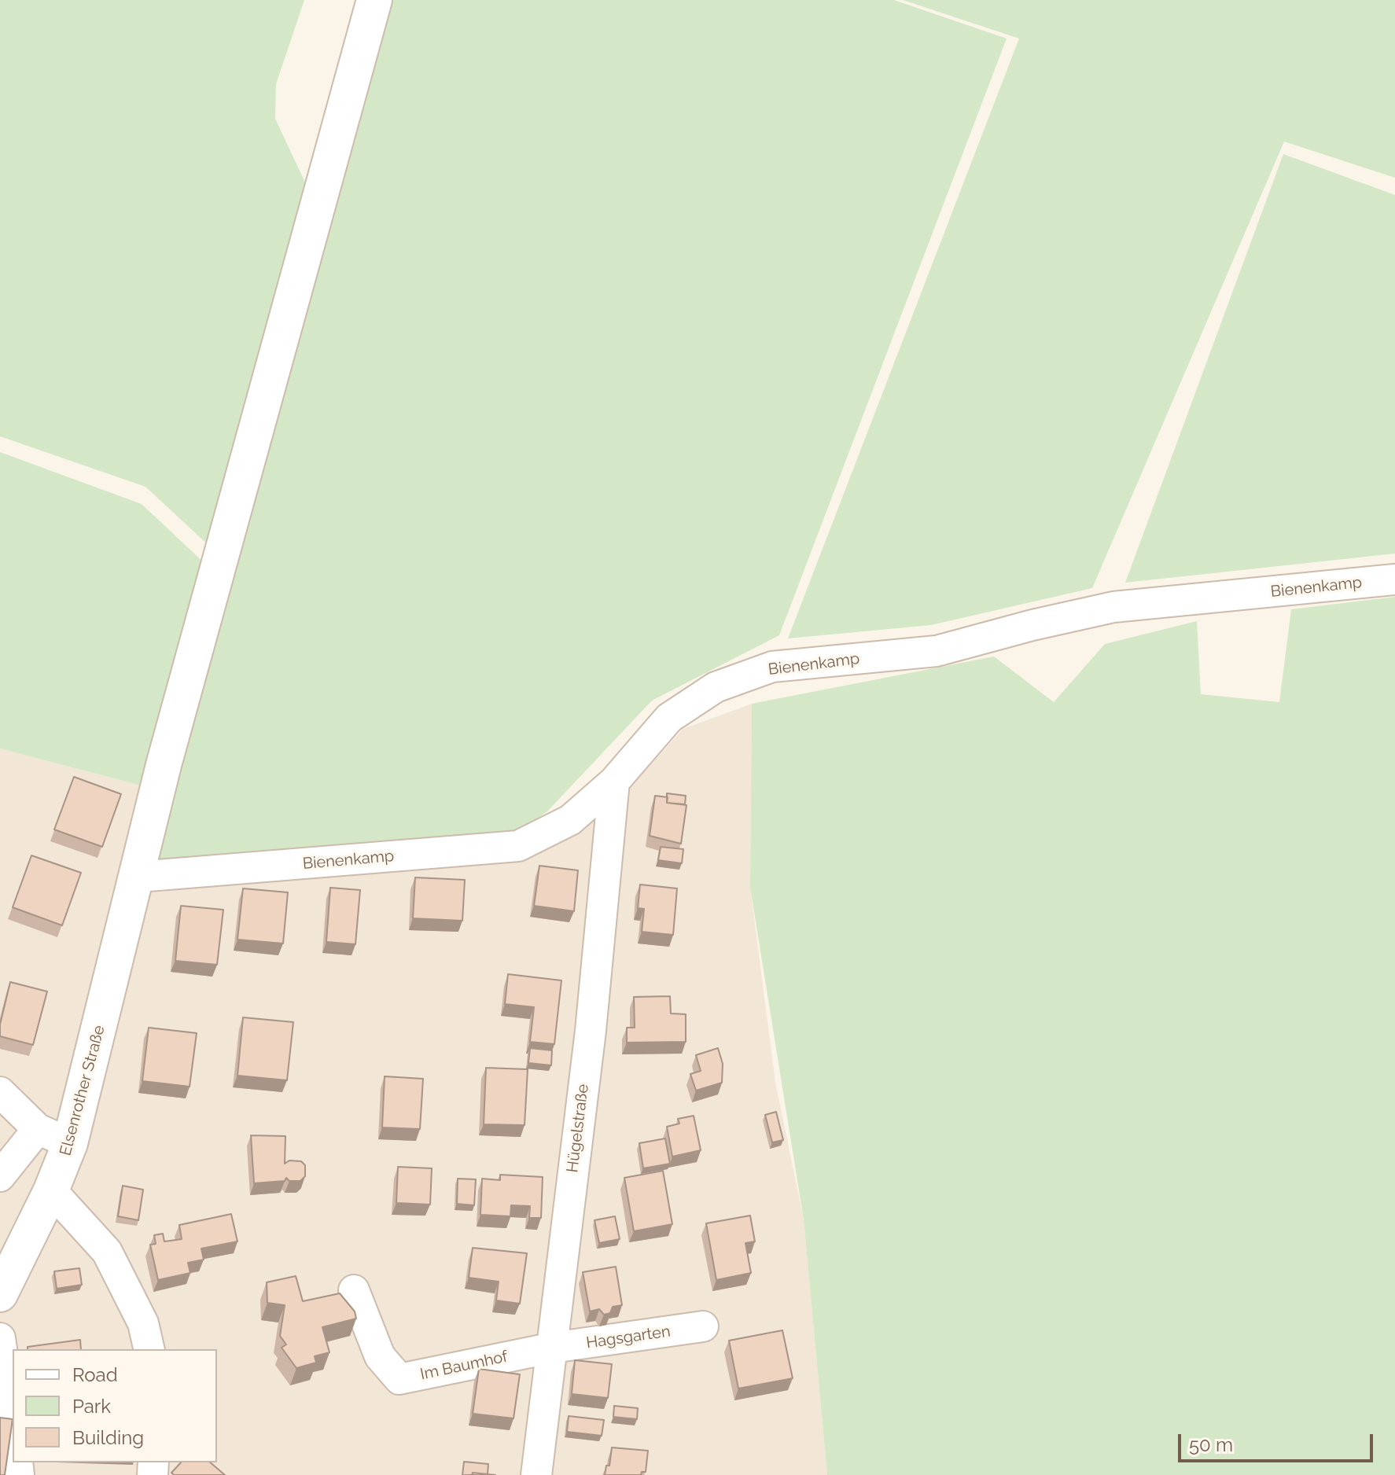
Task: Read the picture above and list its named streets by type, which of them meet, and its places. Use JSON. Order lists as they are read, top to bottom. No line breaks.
{"streets":{"street":["Bienenkamp","Elsenrother Straße","Hügelstraße","Hagsgarten","Im Baumhof"]},"crossings":[["Bienenkamp","Elsenrother Straße"],["Bienenkamp","Hügelstraße"],["Hügelstraße","Hagsgarten"],["Hügelstraße","Im Baumhof"],["Hagsgarten","Im Baumhof"]],"legend":["Road","Park","Building"],"scale_bar":"50 m"}
